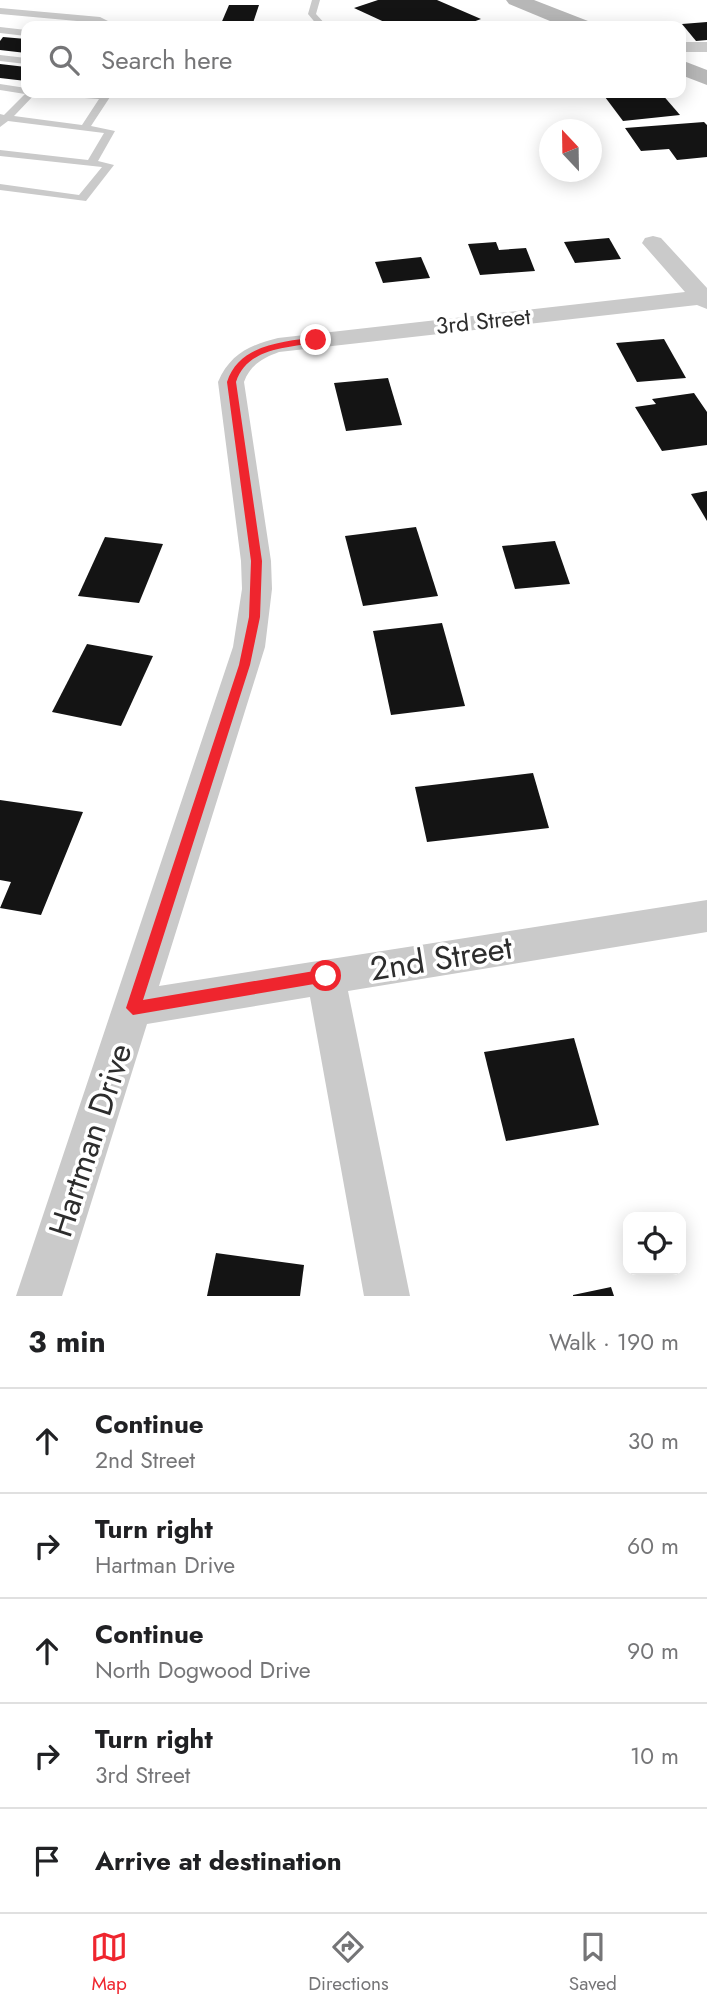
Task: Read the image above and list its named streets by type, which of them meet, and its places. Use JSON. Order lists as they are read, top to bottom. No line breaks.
{"streets":{"street":["3rd Street","2nd Street","Hartman Drive"]},"crossings":[["3rd Street","Hartman Drive"],["2nd Street","Hartman Drive"]],"north":"top","page":{"search":"Search here","heading":["3 min","Walk · 190 m"],"list":[["Continue","2nd Street","30 m"],["Turn right","Hartman Drive","60 m"],["Continue","North Dogwood Drive","90 m"],["Turn right","3rd Street","10 m"],"Arrive at destination"],"nav":["Map","Directions","Saved"]}}
